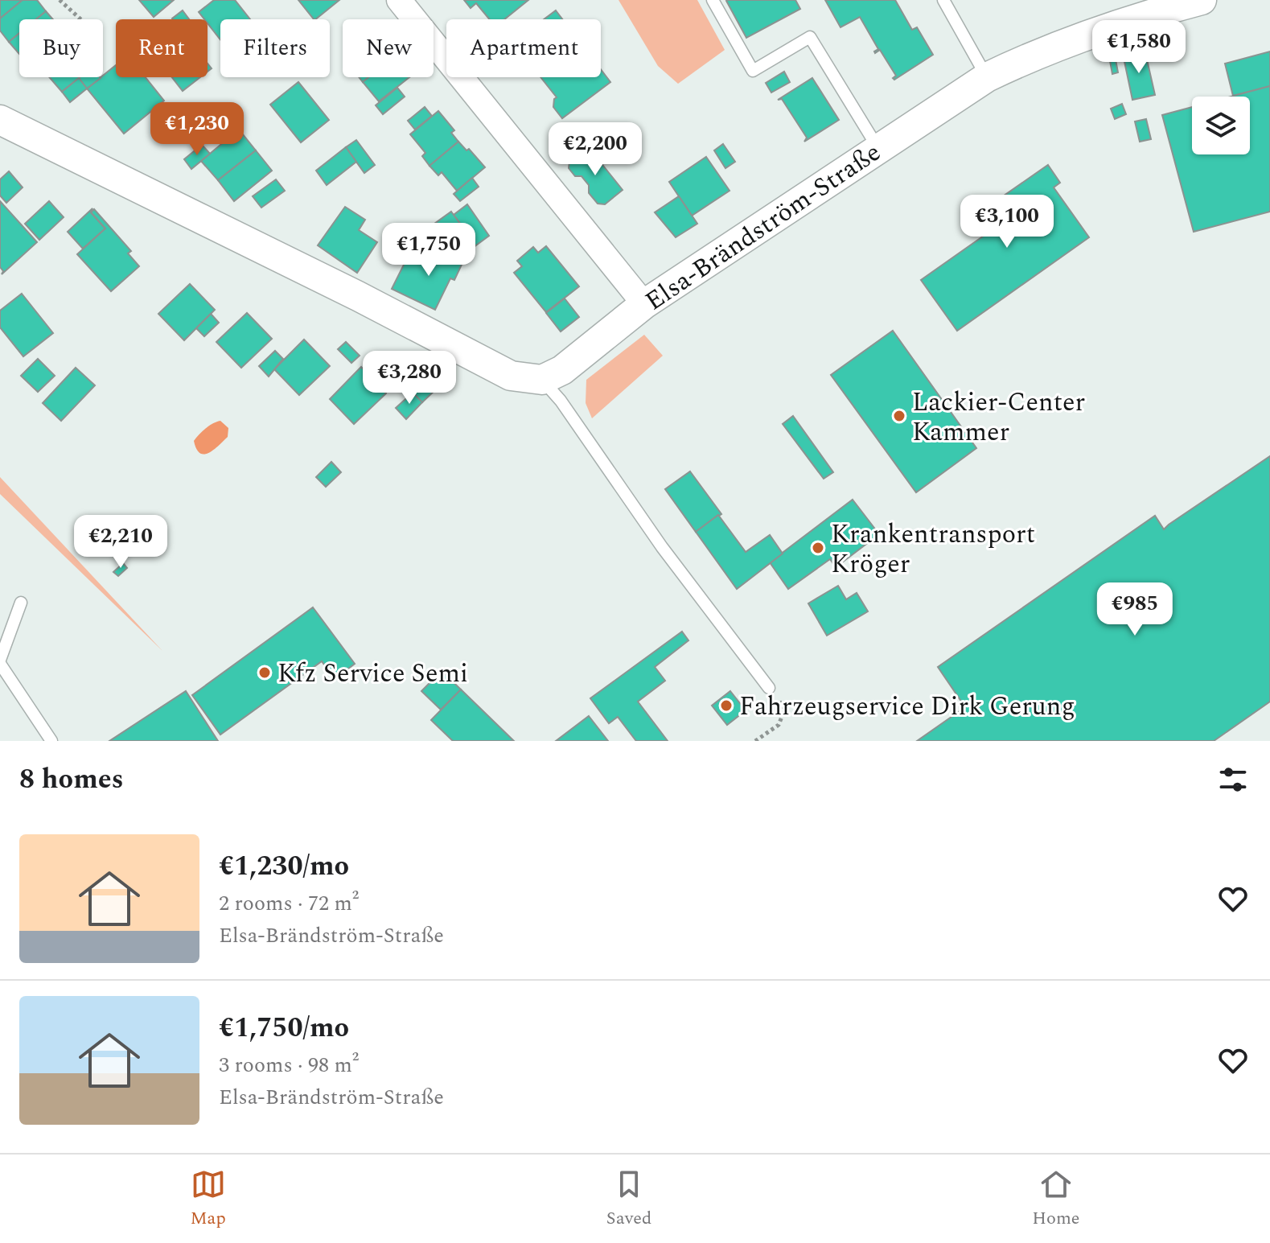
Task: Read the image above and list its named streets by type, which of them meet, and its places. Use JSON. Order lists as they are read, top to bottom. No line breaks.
{"streets":{"street":["Elsa-Brändström-Straße"]},"places":["Lackier-Center Kammer","Krankentransport Kröger","Kfz Service Semi","Fahrzeugservice Dirk Gerung"],"page":{"chip":["Buy","Rent","Filters","New","Apartment"],"price":["€1,580","€1,230","€2,200","€3,100","€1,750","€3,280","€2,210","€985"],"heading":"8 homes","list":[{"name":"€1,230/mo","note":"2 rooms · 72 m² · Elsa-Brändström-Straße"},{"name":"€1,750/mo","note":"3 rooms · 98 m² · Elsa-Brändström-Straße"}],"tabs":["Map","Saved","Home"]}}
